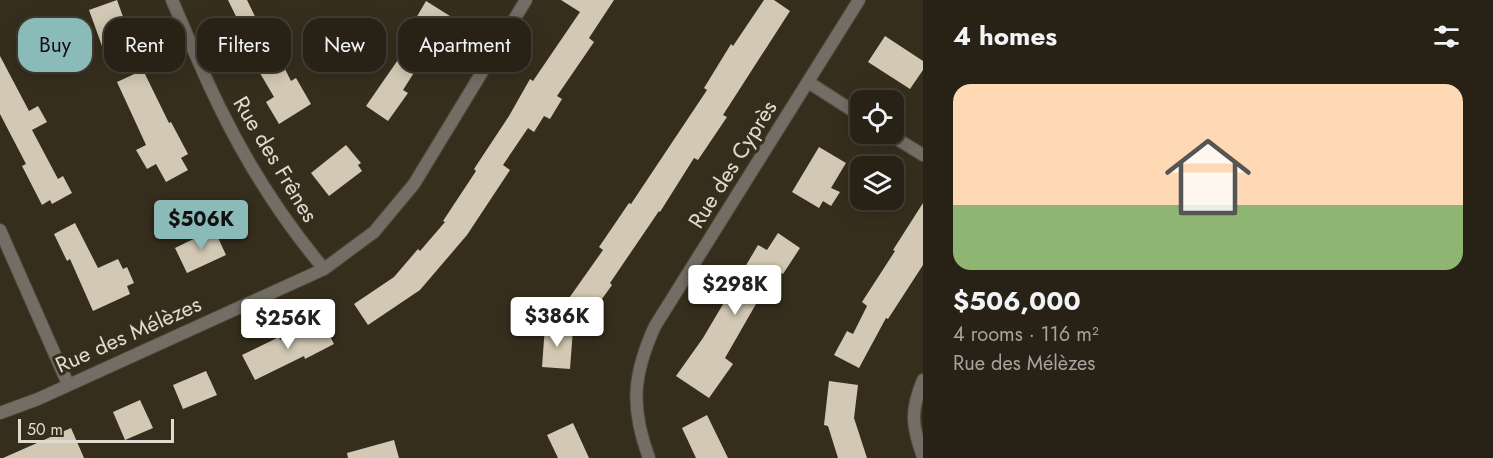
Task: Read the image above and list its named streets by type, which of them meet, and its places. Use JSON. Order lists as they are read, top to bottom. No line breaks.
{"streets":{"street":["Rue des Frênes","Rue des Cyprès","Rue des Mélèzes"]},"crossings":[["Rue des Frênes","Rue des Mélèzes"]],"scale_bar":"50 m","page":{"heading":"4 homes","chip":["Buy","Rent","Filters","New","Apartment"],"list":[{"name":"$506,000","note":"4 rooms · 116 m² · Rue des Mélèzes"}],"price":["$506K","$298K","$386K","$256K"],"scale":"50 m"}}
